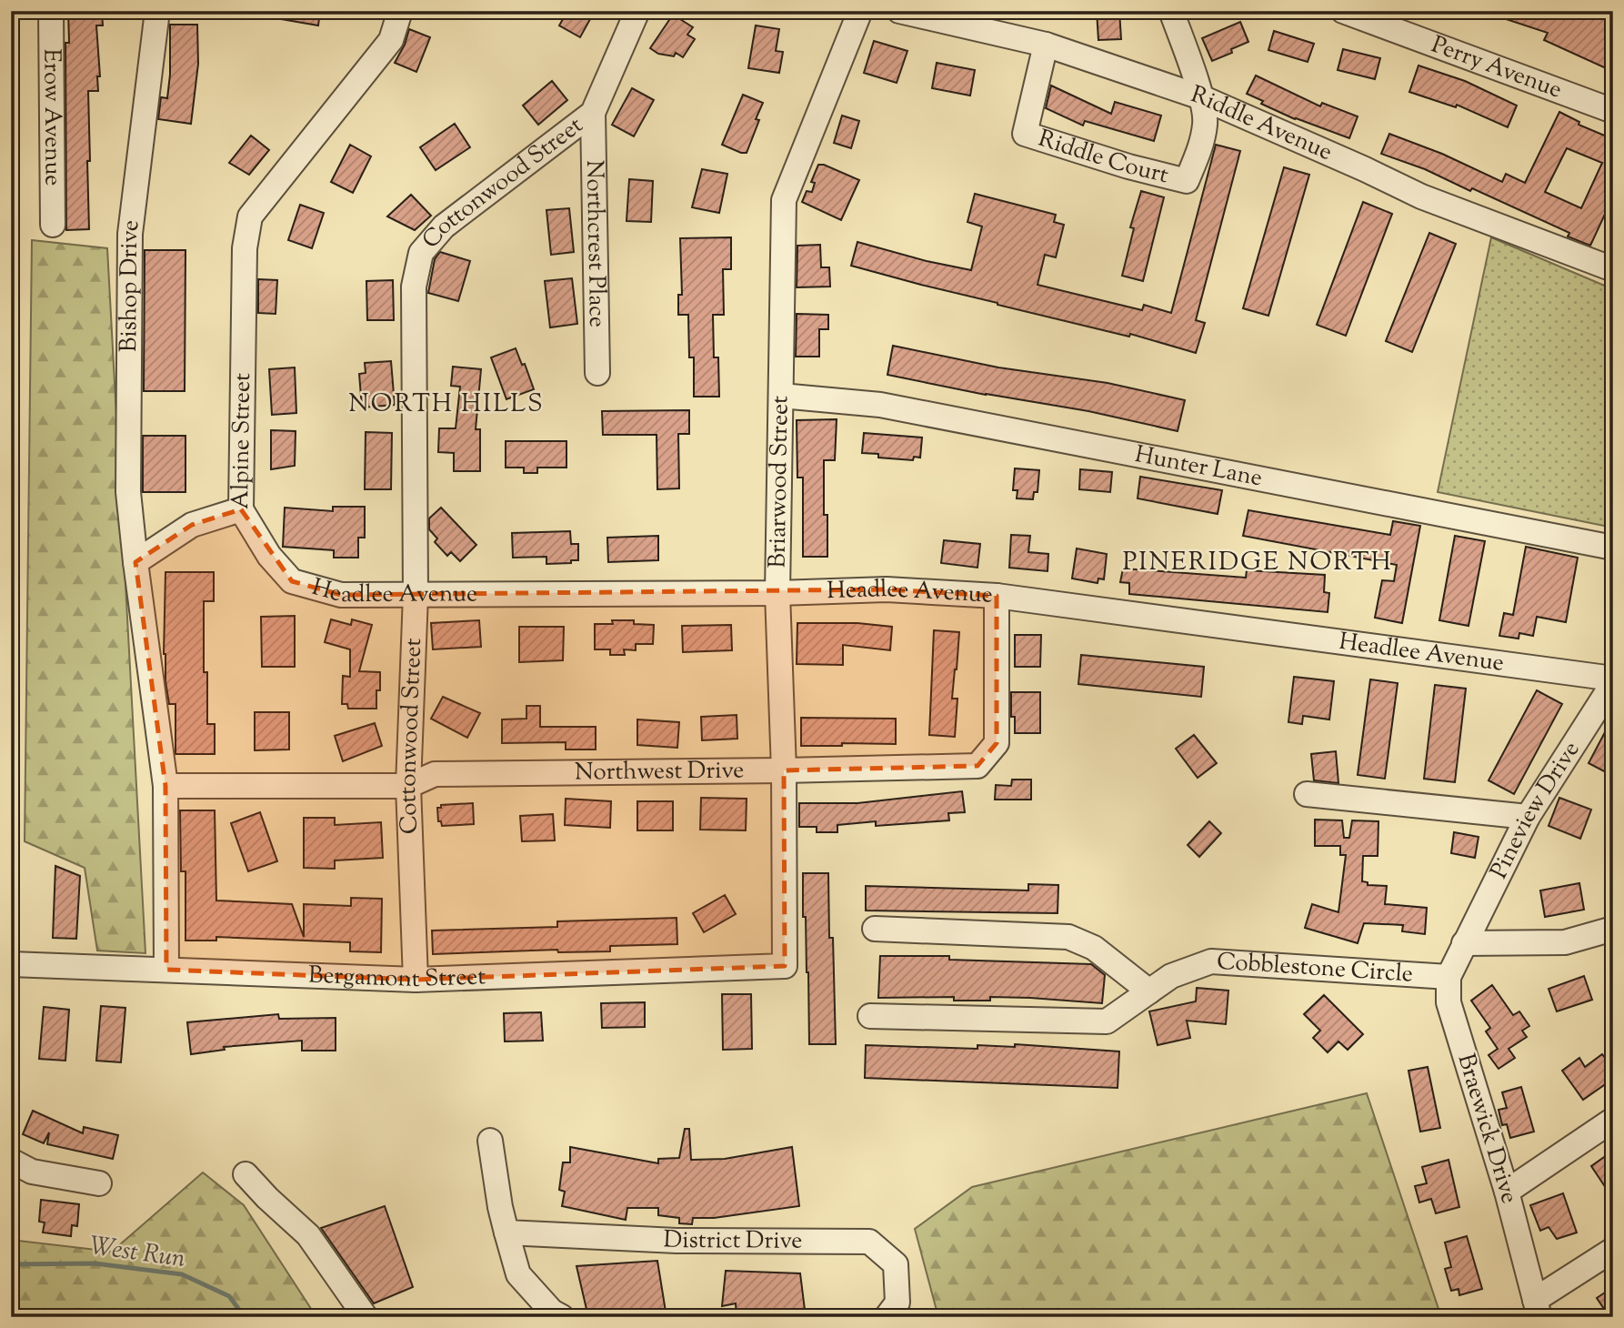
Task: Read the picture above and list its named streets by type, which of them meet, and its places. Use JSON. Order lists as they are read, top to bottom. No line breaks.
{"streets":{"street":["Perry Avenue","Erow Avenue","Riddle Avenue","Riddle Court","Cottonwood Street","Northcrest Place","Bishop Drive","Alpine Street","Hunter Lane","Briarwood Street","Headlee Avenue","Northwest Drive","Pineview Drive","Cobblestone Circle","Bergamont Street","Braewick Drive","District Drive"]},"crossings":[["Riddle Avenue","Riddle Court"],["Cottonwood Street","Northcrest Place"],["Cottonwood Street","Headlee Avenue"],["Cottonwood Street","Northwest Drive"],["Cottonwood Street","Bergamont Street"],["Bishop Drive","Alpine Street"],["Alpine Street","Headlee Avenue"],["Hunter Lane","Briarwood Street"],["Briarwood Street","Headlee Avenue"],["Briarwood Street","Northwest Drive"],["Briarwood Street","Bergamont Street"],["Headlee Avenue","Northwest Drive"],["Headlee Avenue","Pineview Drive"],["Pineview Drive","Braewick Drive"],["Cobblestone Circle","Braewick Drive"]],"districts":["NORTH HILLS","PINERIDGE NORTH"],"water":["West Run"]}
